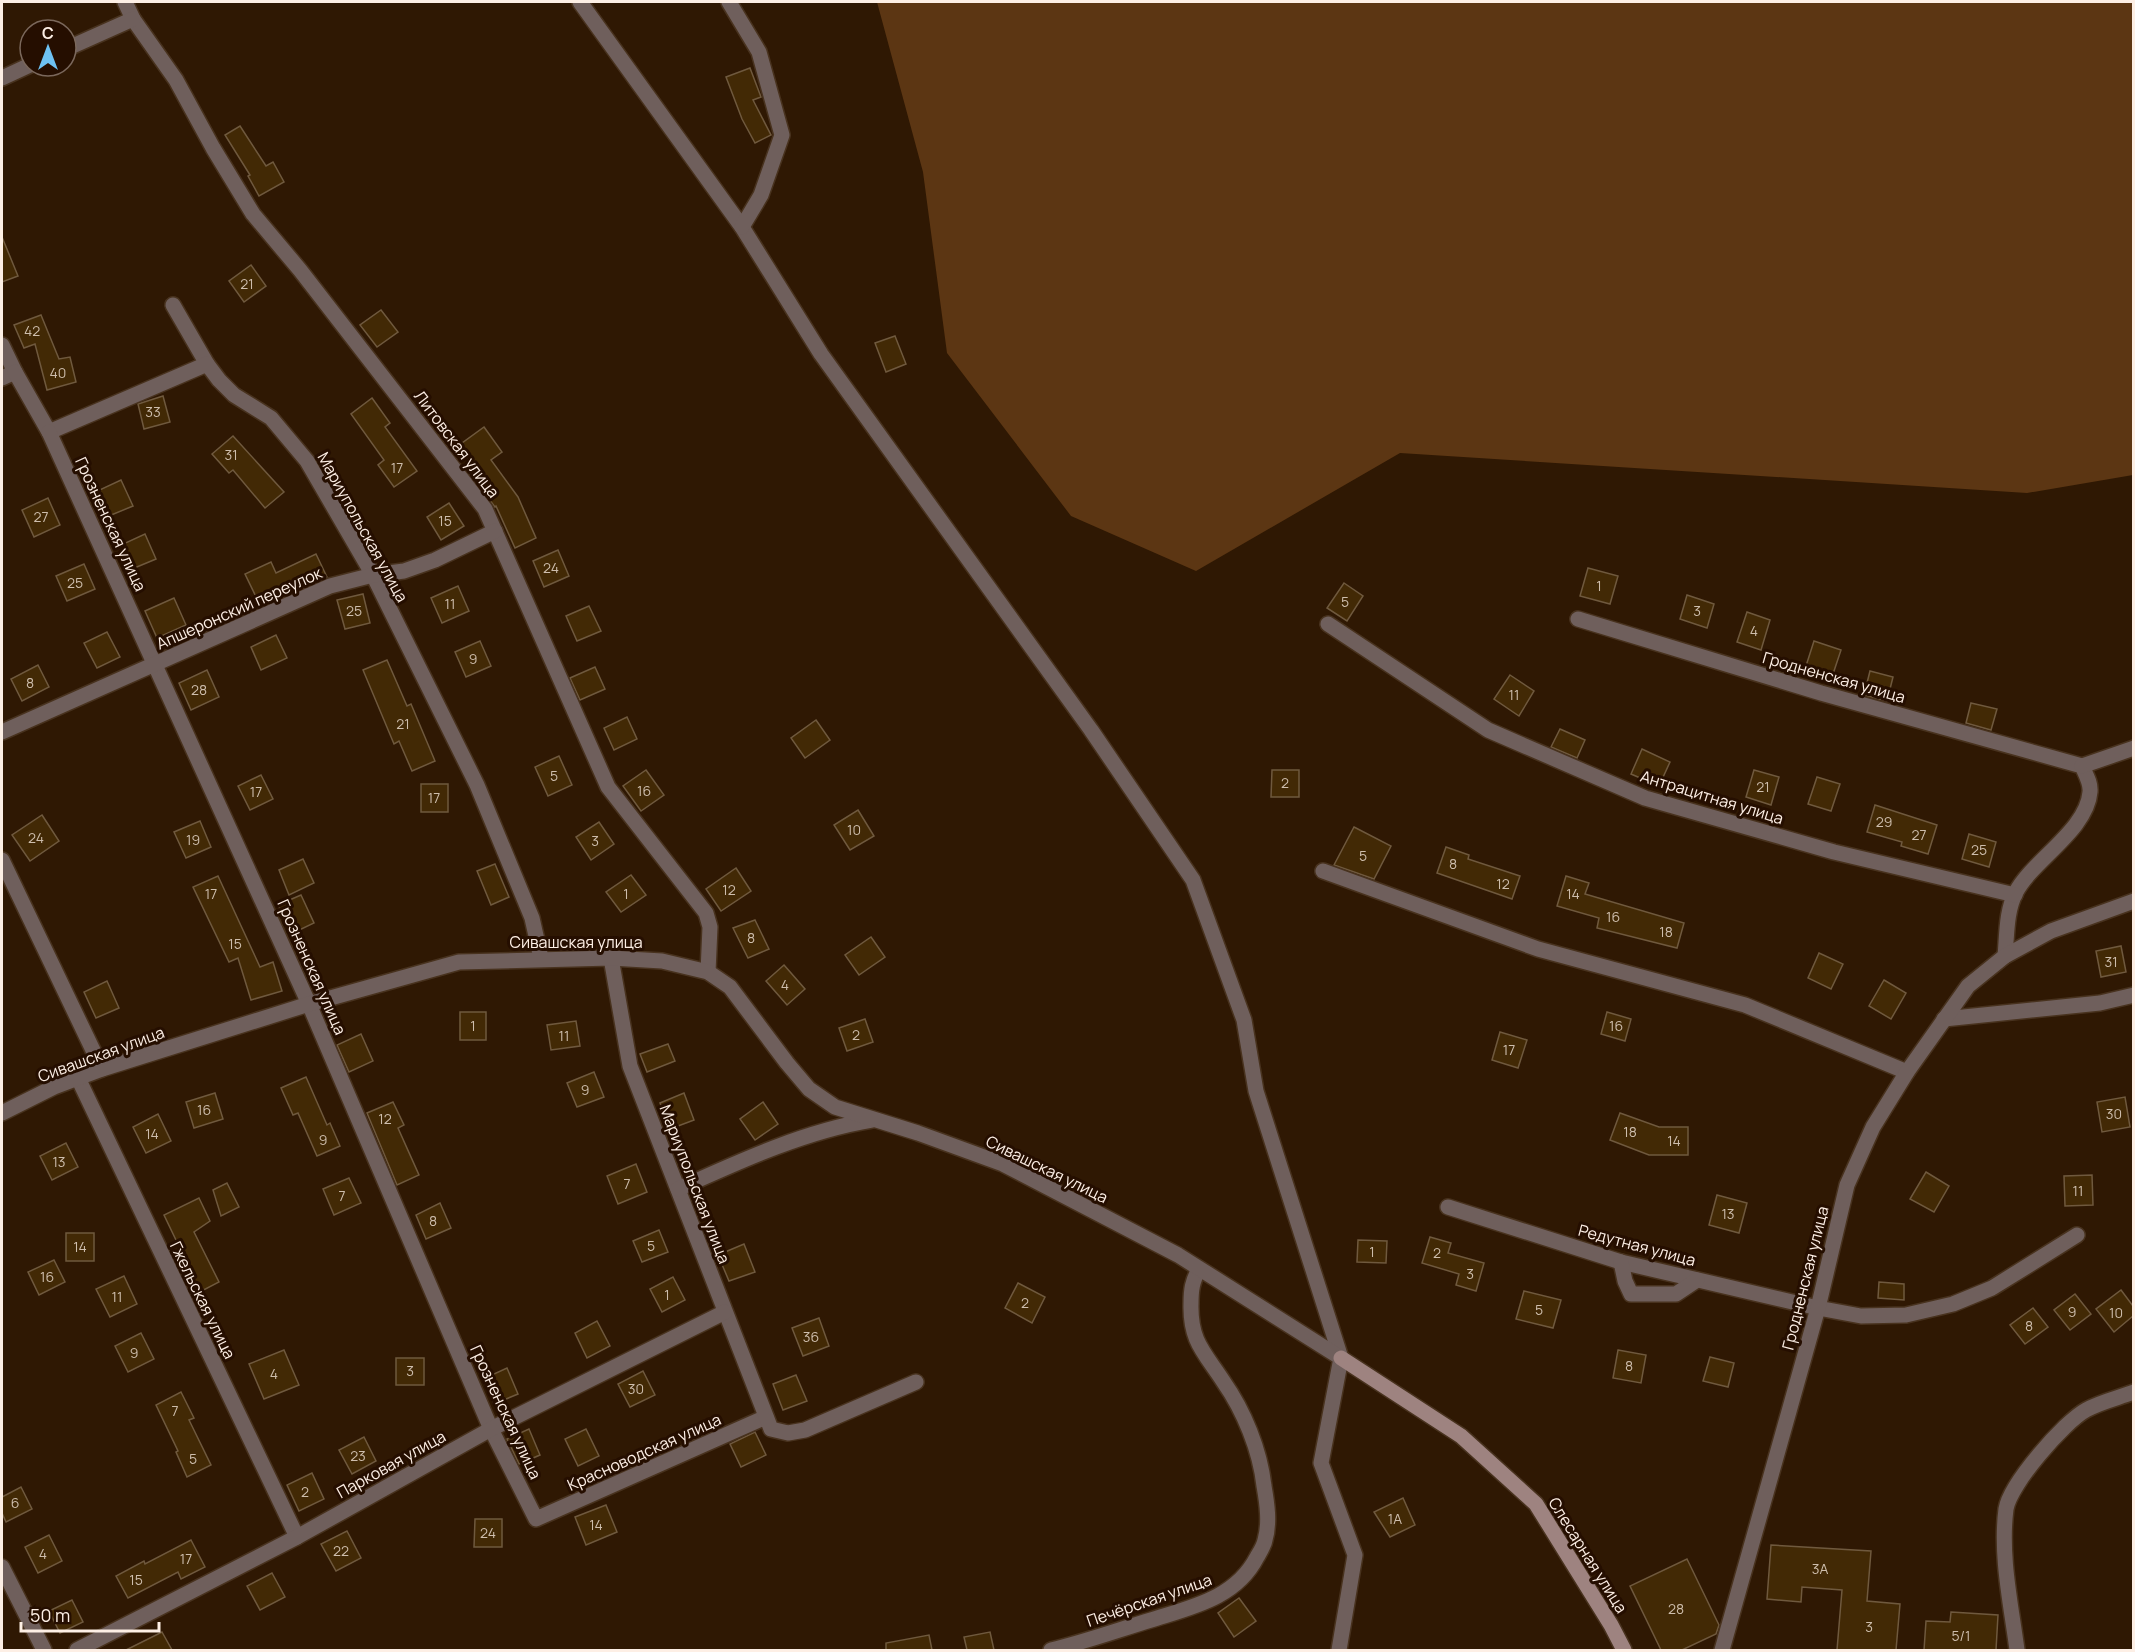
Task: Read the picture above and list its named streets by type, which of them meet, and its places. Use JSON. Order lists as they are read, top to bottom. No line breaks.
{"streets":{"main road":["Слесарная улица"],"street":["Литовская улица","Грозненская улица","Мариупольская улица","Апшеронский переулок","Гродненская улица","Антрацитная улица","Сивашская улица","Редутная улица","Гжельская улица","Красноводская улица","Парковая улица","Печёрская улица"]},"crossings":[["Литовская улица","Апшеронский переулок"],["Литовская улица","Сивашская улица"],["Грозненская улица","Апшеронский переулок"],["Грозненская улица","Сивашская улица"],["Грозненская улица","Красноводская улица"],["Грозненская улица","Парковая улица"],["Мариупольская улица","Апшеронский переулок"],["Мариупольская улица","Сивашская улица"],["Мариупольская улица","Красноводская улица"],["Мариупольская улица","Парковая улица"],["Гродненская улица","Редутная улица"],["Сивашская улица","Гжельская улица"],["Сивашская улица","Слесарная улица"],["Сивашская улица","Печёрская улица"],["Гжельская улица","Парковая улица"]],"house_numbers":["21","42","40","33","31","17","27","15","24","25","1","5","11","25","3","4","9","8","28","11","21","5","2","21","16","17","17","29","10","27","24","19","3","25","5","8","12","12","17","1","14","16","18","8","15","31","4","1","16","2","11","17","9","16","30","12","18","14","9","14","13","7","11","7","13","8","5","14","1","2","3","16","1","11","2","5","9","10","8","36","9","8","3","4","30","7","23","5","2","6","1А","14","24","22","4","17","3А","15","28","3","5/1"],"scale_bar":"50 m","north":"top"}
